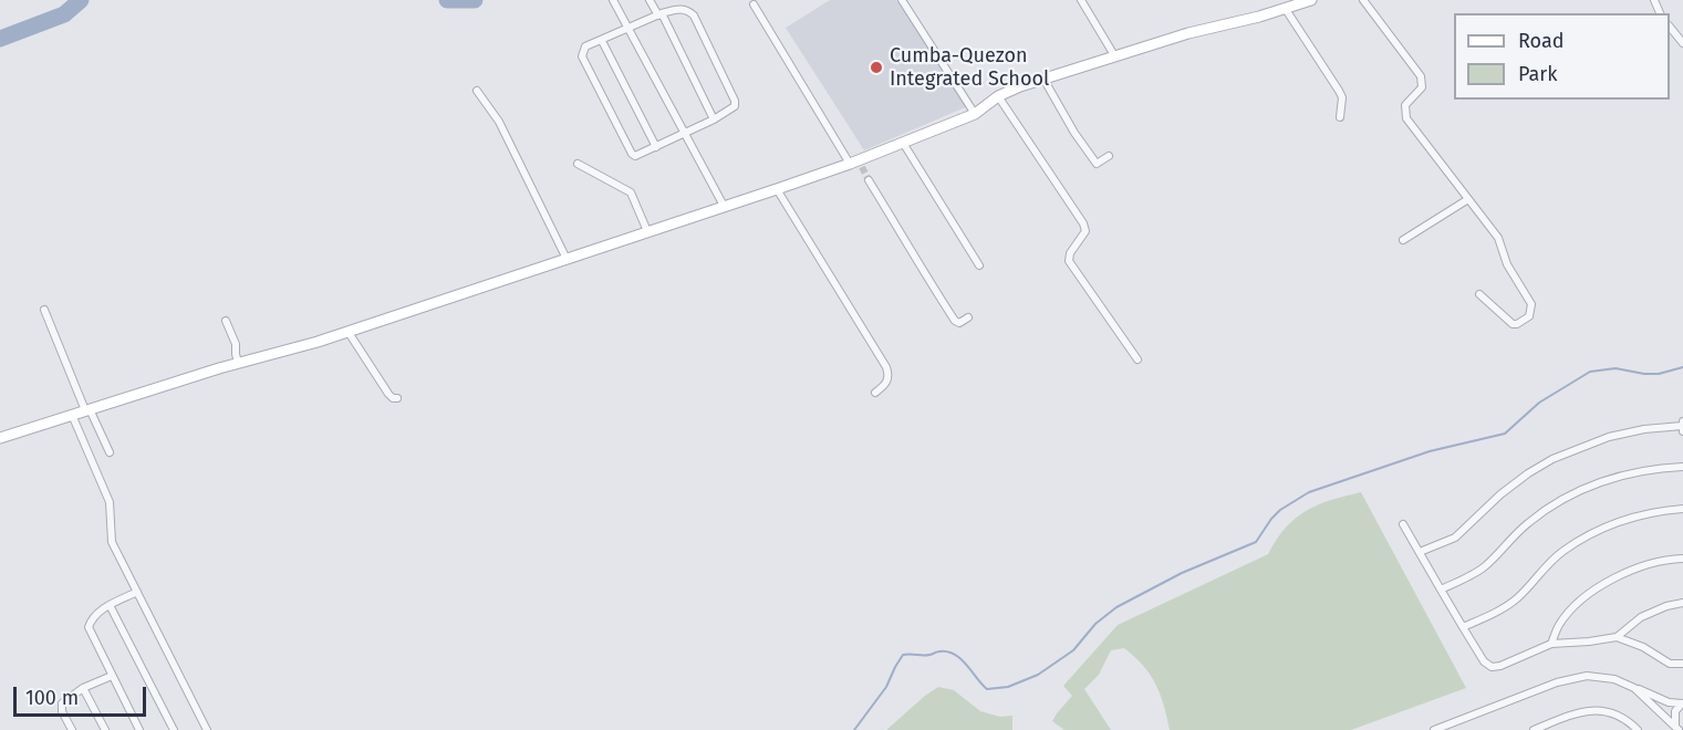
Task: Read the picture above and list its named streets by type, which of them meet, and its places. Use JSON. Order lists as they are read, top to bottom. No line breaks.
{"places":["Cumba-Quezon Integrated School"],"legend":["Road","Park"],"scale_bar":"100 m"}
